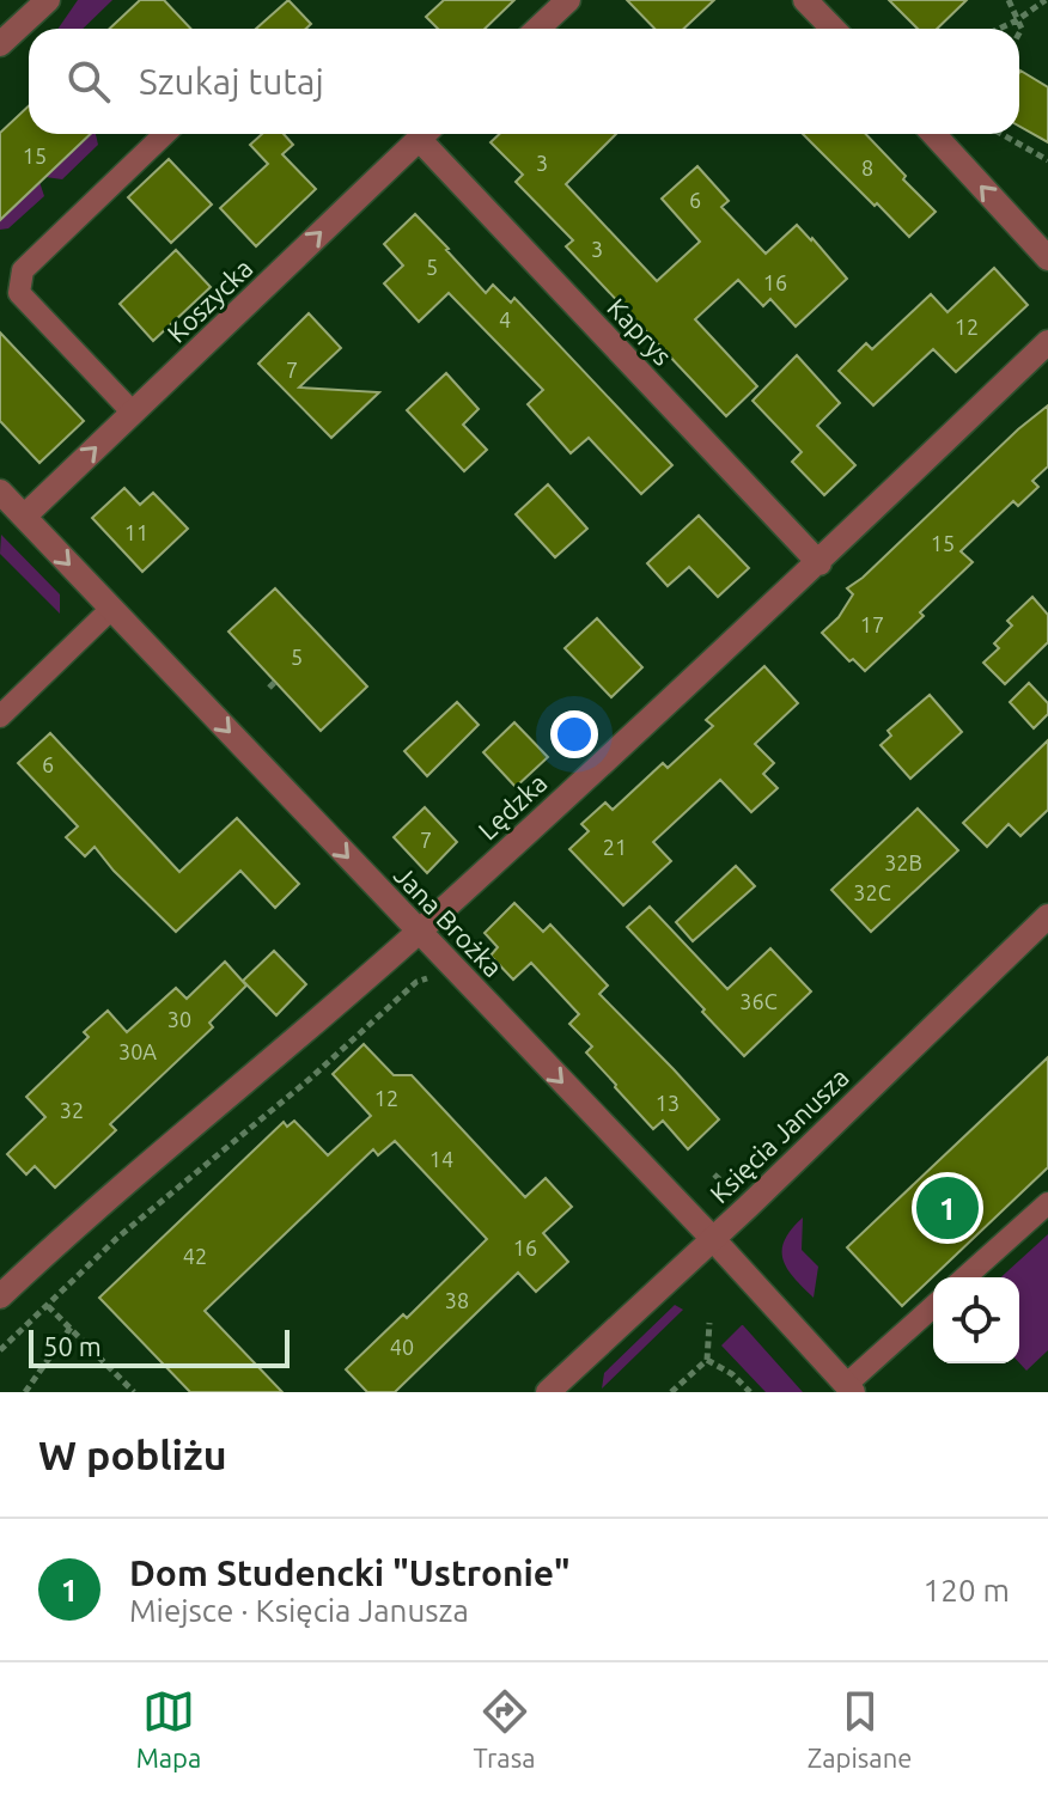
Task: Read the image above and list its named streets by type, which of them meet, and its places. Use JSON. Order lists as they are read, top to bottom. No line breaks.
{"streets":{"street":["Koszycka","Kaprys","Lędzka","Jana Brożka","Księcia Janusza"]},"crossings":[["Koszycka","Jana Brożka"],["Kaprys","Lędzka"],["Lędzka","Jana Brożka"],["Jana Brożka","Księcia Janusza"]],"one_way":["Koszycka","Jana Brożka"],"house_numbers":["15","3","8","6","3","5","16","4","12","7","11","15","17","5","6","7","21","32B","32C","36C","30","30A","12","13","32","14","16","42","38","40"],"scale_bar":"50 m","page":{"search":"Szukaj tutaj","pins":"1","scale":"50 m","heading":"W pobliżu","list":[{"mark":"1","name":"Dom Studencki \"Ustronie\"","note":"Miejsce · Księcia Janusza","value":"120 m"}],"nav":["Mapa","Trasa","Zapisane"]}}
